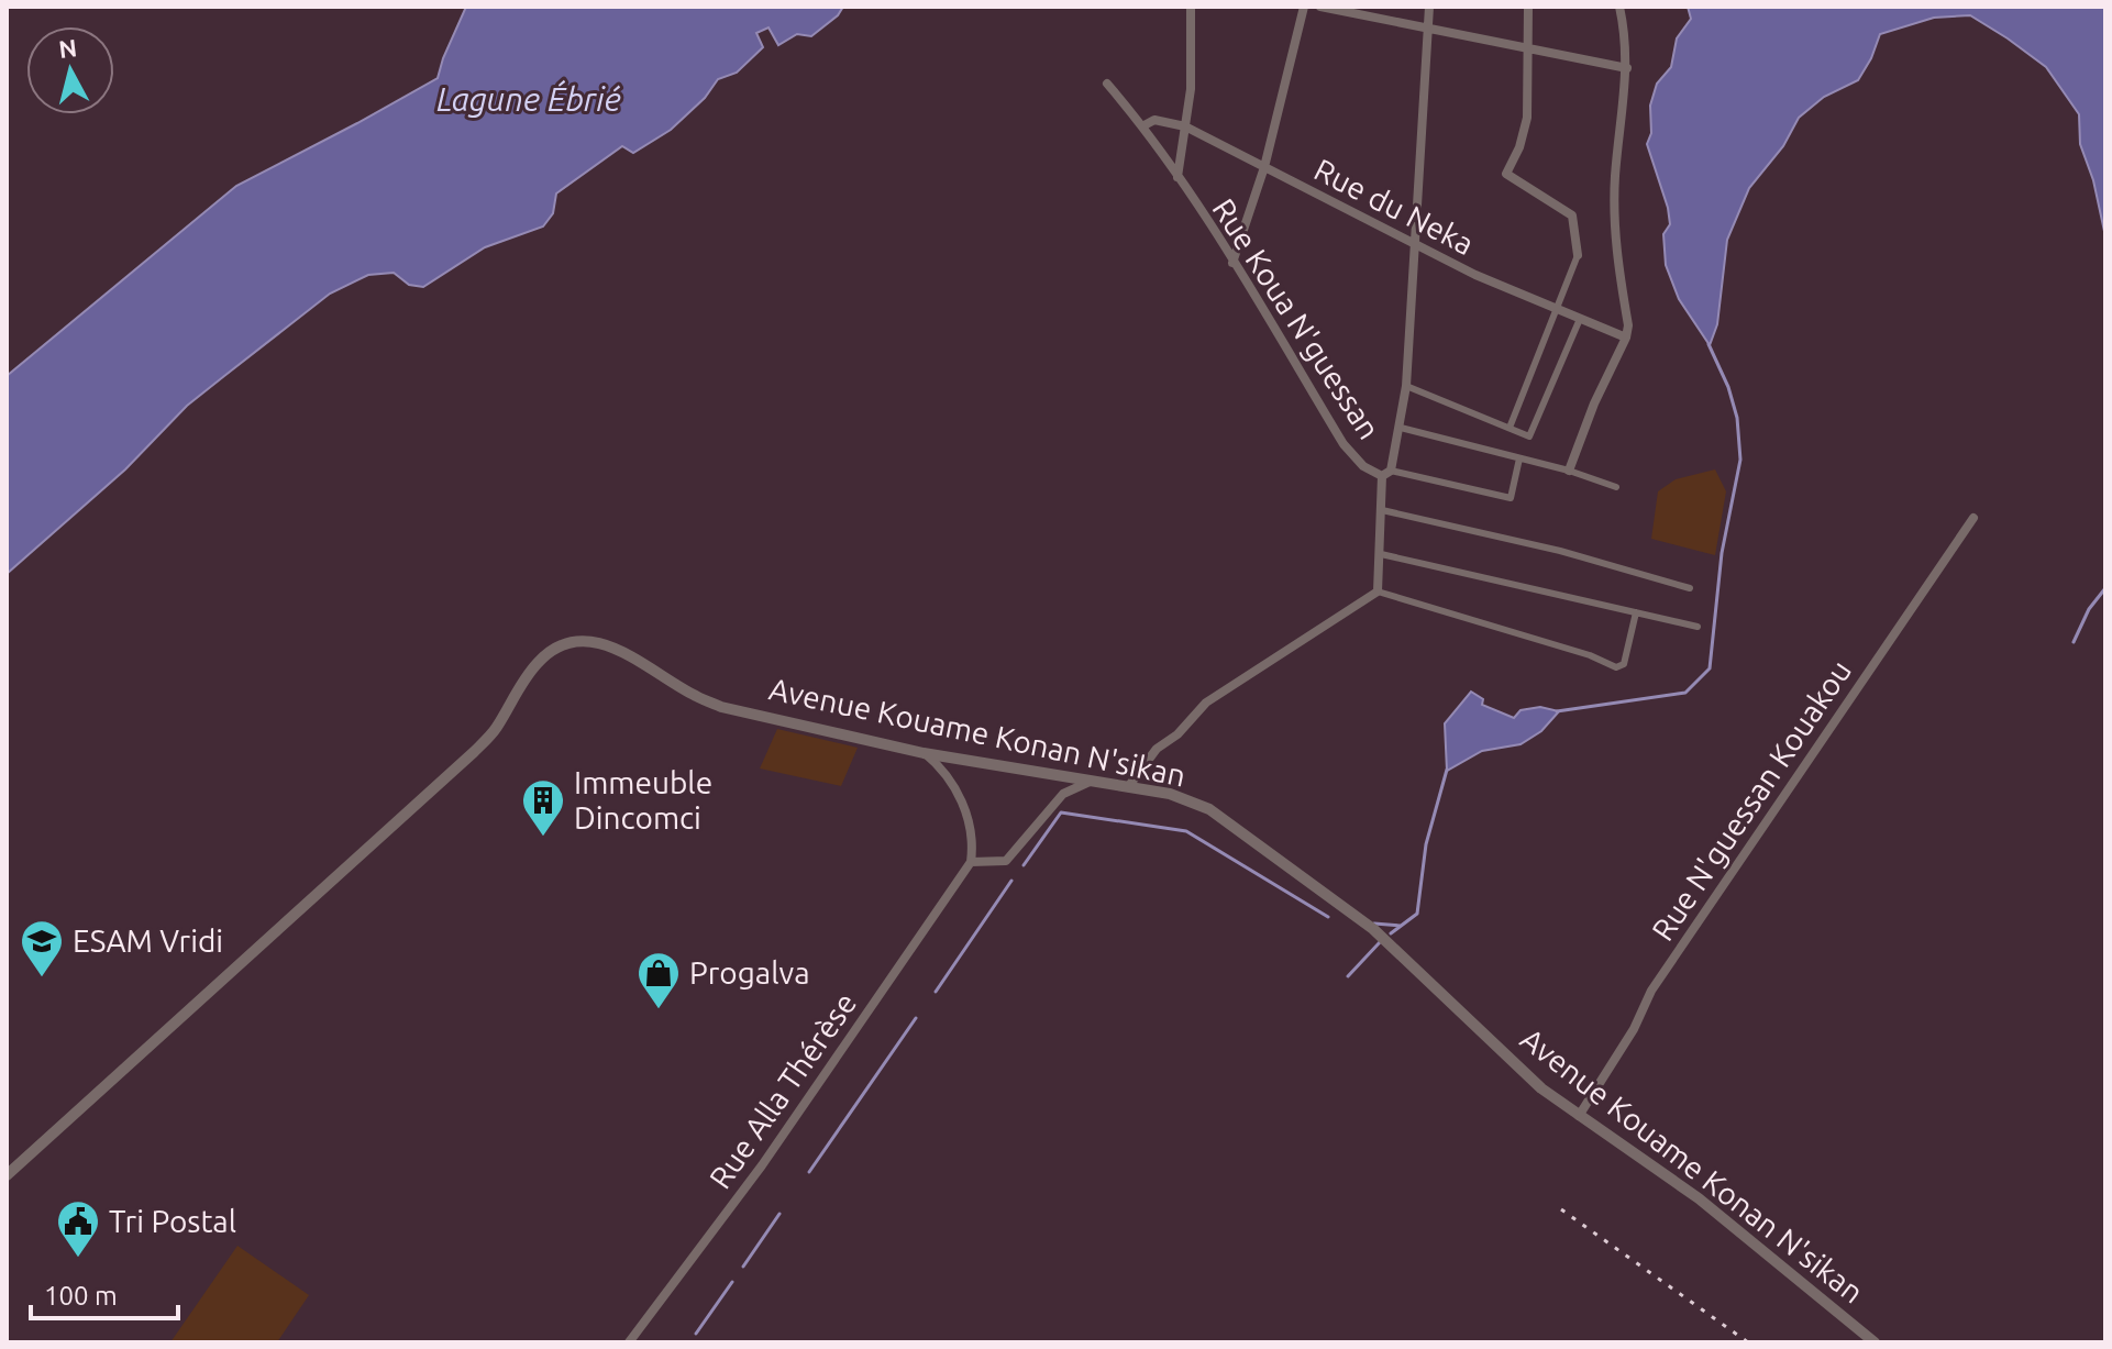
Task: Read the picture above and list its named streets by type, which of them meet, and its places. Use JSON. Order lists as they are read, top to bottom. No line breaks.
{"streets":{"street":["Rue du Neka","Rue Koua N'guessan","Avenue Kouame Konan N'sikan","Rue N'guessan Kouakou","Rue Alla Thérèse"]},"crossings":[["Rue du Neka","Rue Koua N'guessan"],["Avenue Kouame Konan N'sikan","Rue N'guessan Kouakou"]],"water":["Lagune Ébrié"],"places":{"building":["Immeuble Dincomci"],"school or university":["ESAM Vridi"],"shop":["Progalva"],"public building":["Tri Postal"]},"scale_bar":"100 m","north":"top"}
